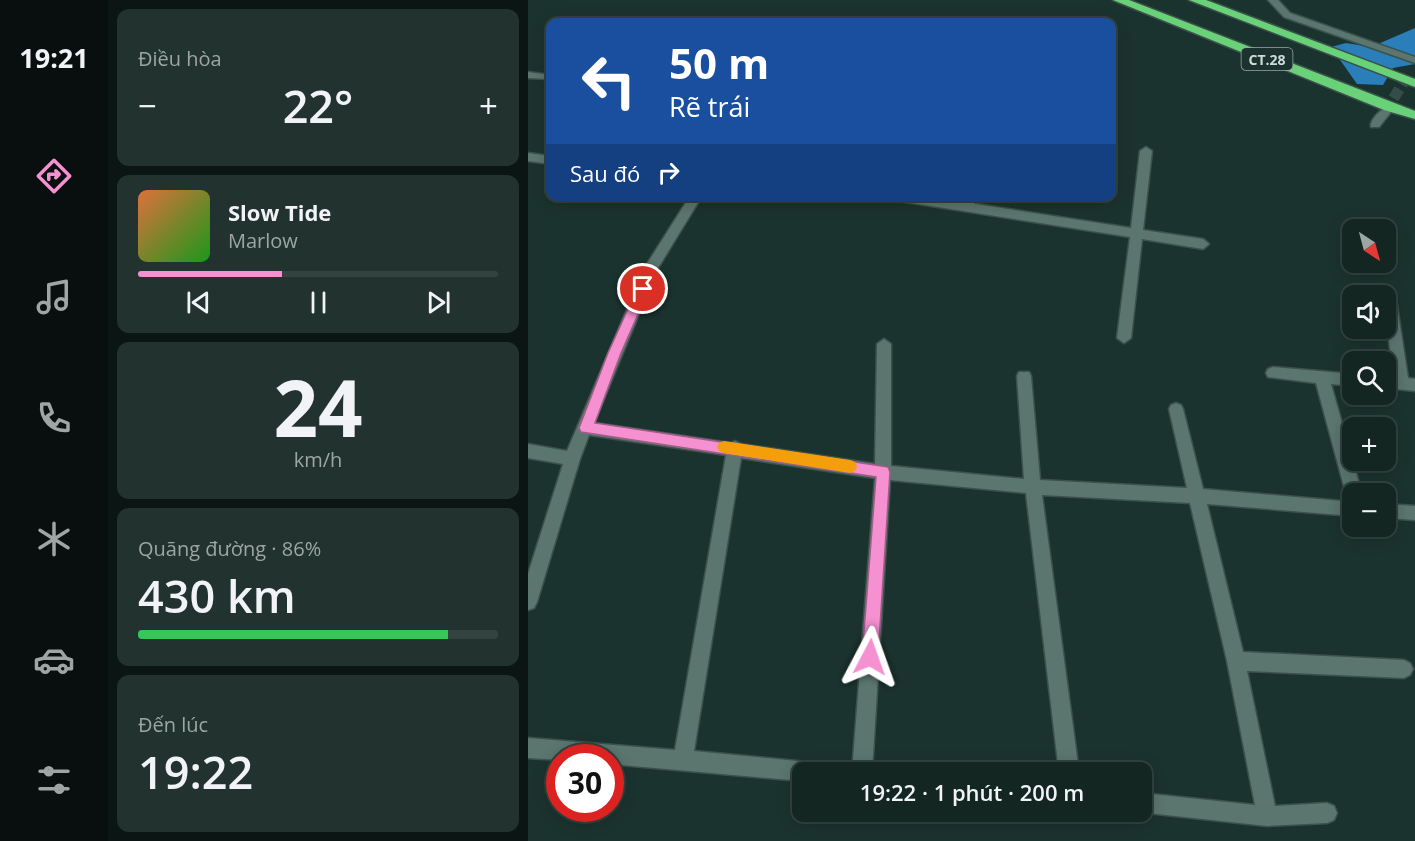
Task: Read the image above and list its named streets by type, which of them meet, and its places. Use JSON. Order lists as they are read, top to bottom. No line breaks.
{"streets":{"highway":["CT.28"]},"north":"bottom right","page":{"tabs":"19:21","tile":["Điều hòa",["24","km/h"],["Quãng đường · 86%","430 km"],["Đến lúc","19:22"]],"turn":["50 m","Rẽ trái"],"heat":["−","22°","+"],"then":"Sau đó","song":["Slow Tide","Marlow"],"map_buttons":["+","−"],"limit":"30","trip":"19:22 · 1 phút · 200 m"}}
